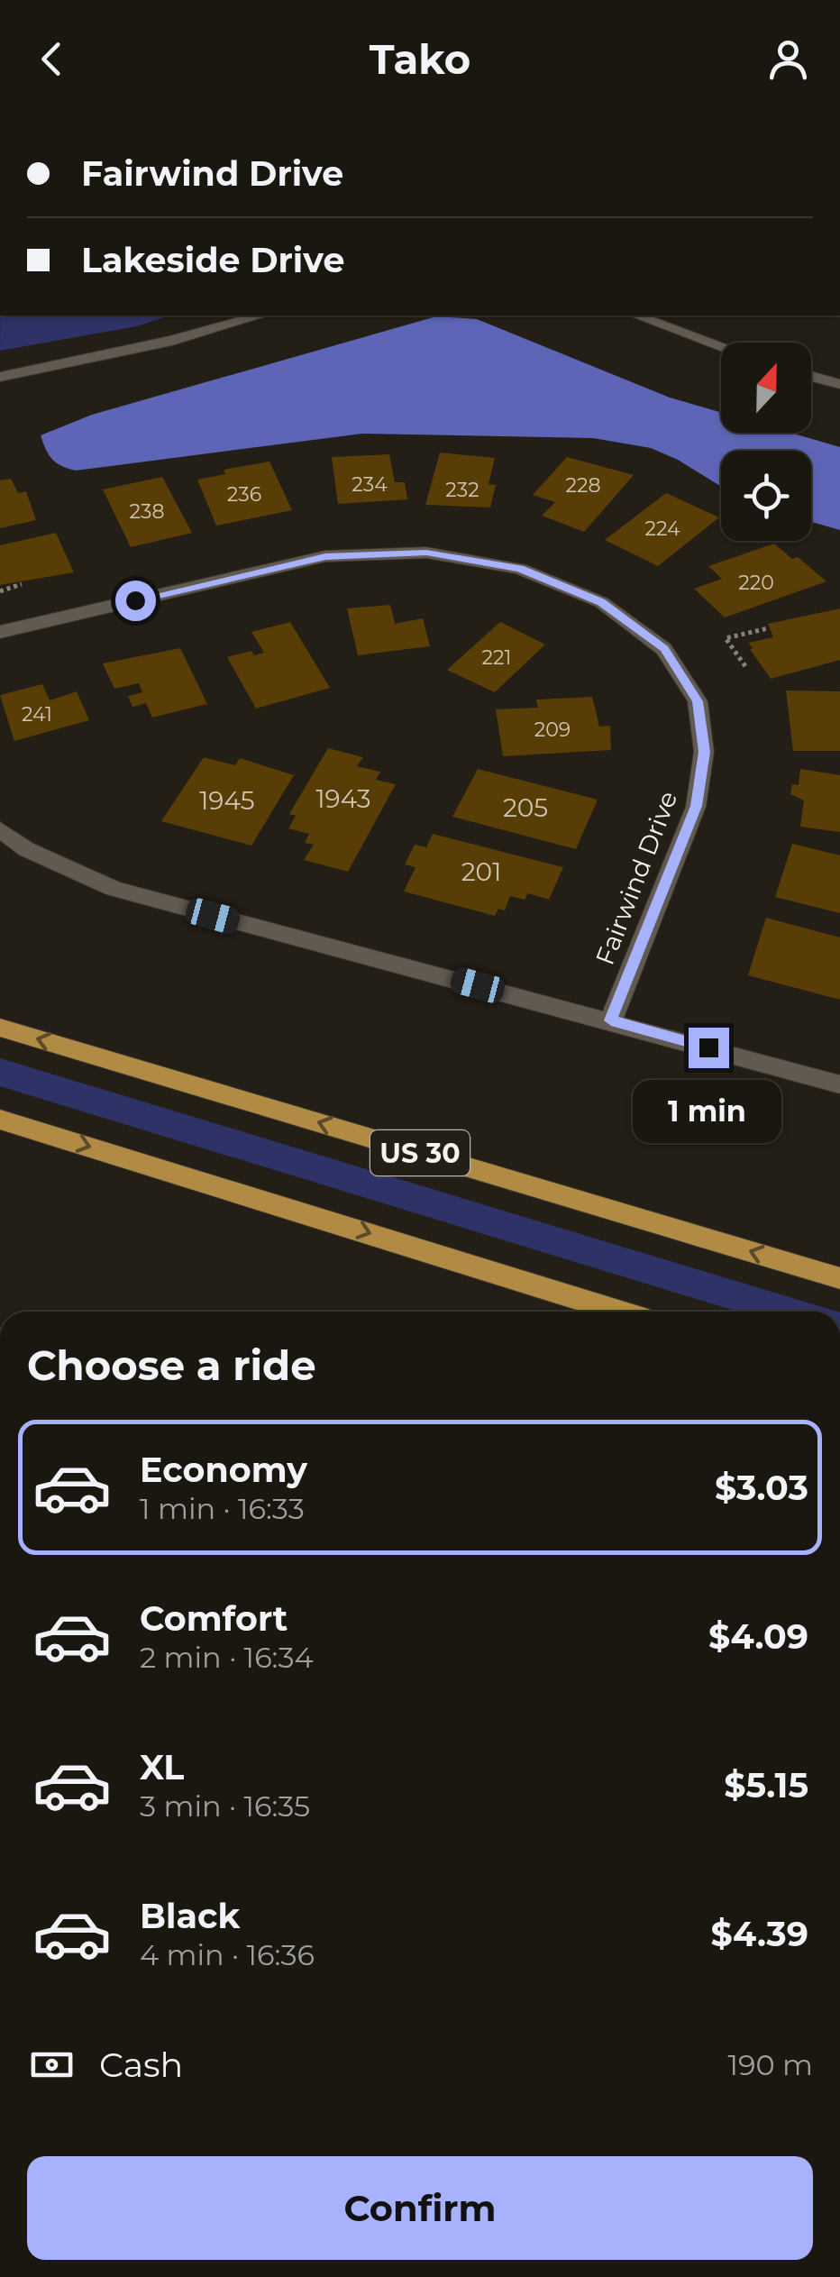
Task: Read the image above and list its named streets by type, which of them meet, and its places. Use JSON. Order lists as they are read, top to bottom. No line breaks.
{"streets":{"main road":["US 30"],"street":["Fairwind Drive"]},"house_numbers":["234","228","232","236","238","224","220","221","241","209","1943","1945","205","201"],"north":"top","page":{"header":"Tako","banner":["Fairwind Drive","Lakeside Drive"],"bubble":"1 min","heading":"Choose a ride","list":[{"name":"Economy","note":"1 min · 16:33","value":"$3.03"},{"name":"Comfort","note":"2 min · 16:34","value":"$4.09"},{"name":"XL","note":"3 min · 16:35","value":"$5.15"},{"name":"Black","note":"4 min · 16:36","value":"$4.39"}],"pay":["Cash","190 m"],"buttons":"Confirm"}}
